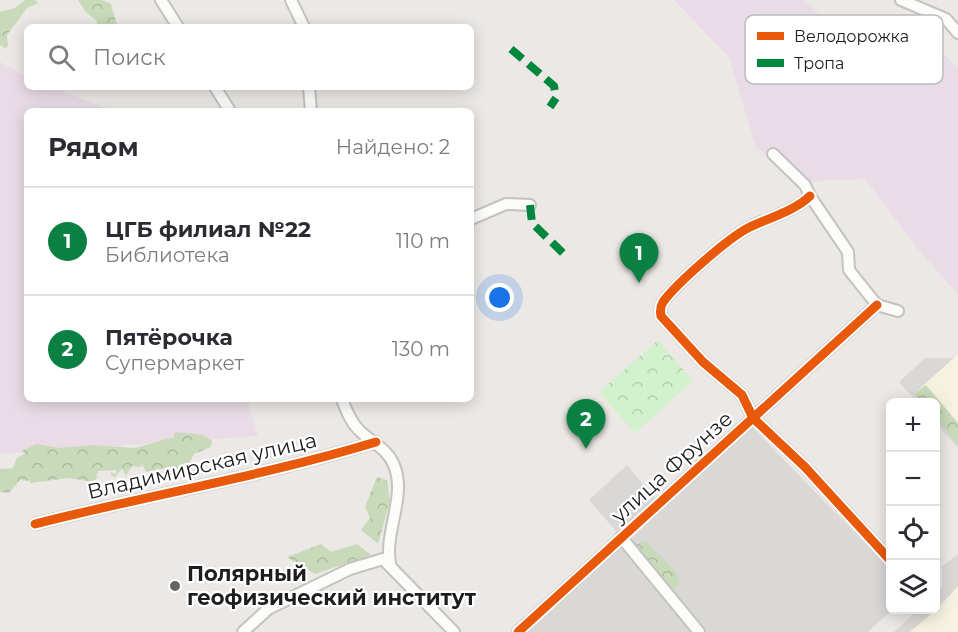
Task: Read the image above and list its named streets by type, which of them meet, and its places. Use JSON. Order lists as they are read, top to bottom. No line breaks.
{"streets":{"street":["Владимирская улица","улица Фрунзе"]},"places":["Полярный геофизический институт"],"legend":["Велодорожка","Тропа"],"page":{"search":"Поиск","heading":["Рядом","Найдено: 2"],"list":[{"mark":"1","name":"ЦГБ филиал №22","note":"Библиотека","value":"110 m"},{"mark":"2","name":"Пятёрочка","note":"Супермаркет","value":"130 m"}],"pins":["1","2"],"map_buttons":["+","−"]}}
